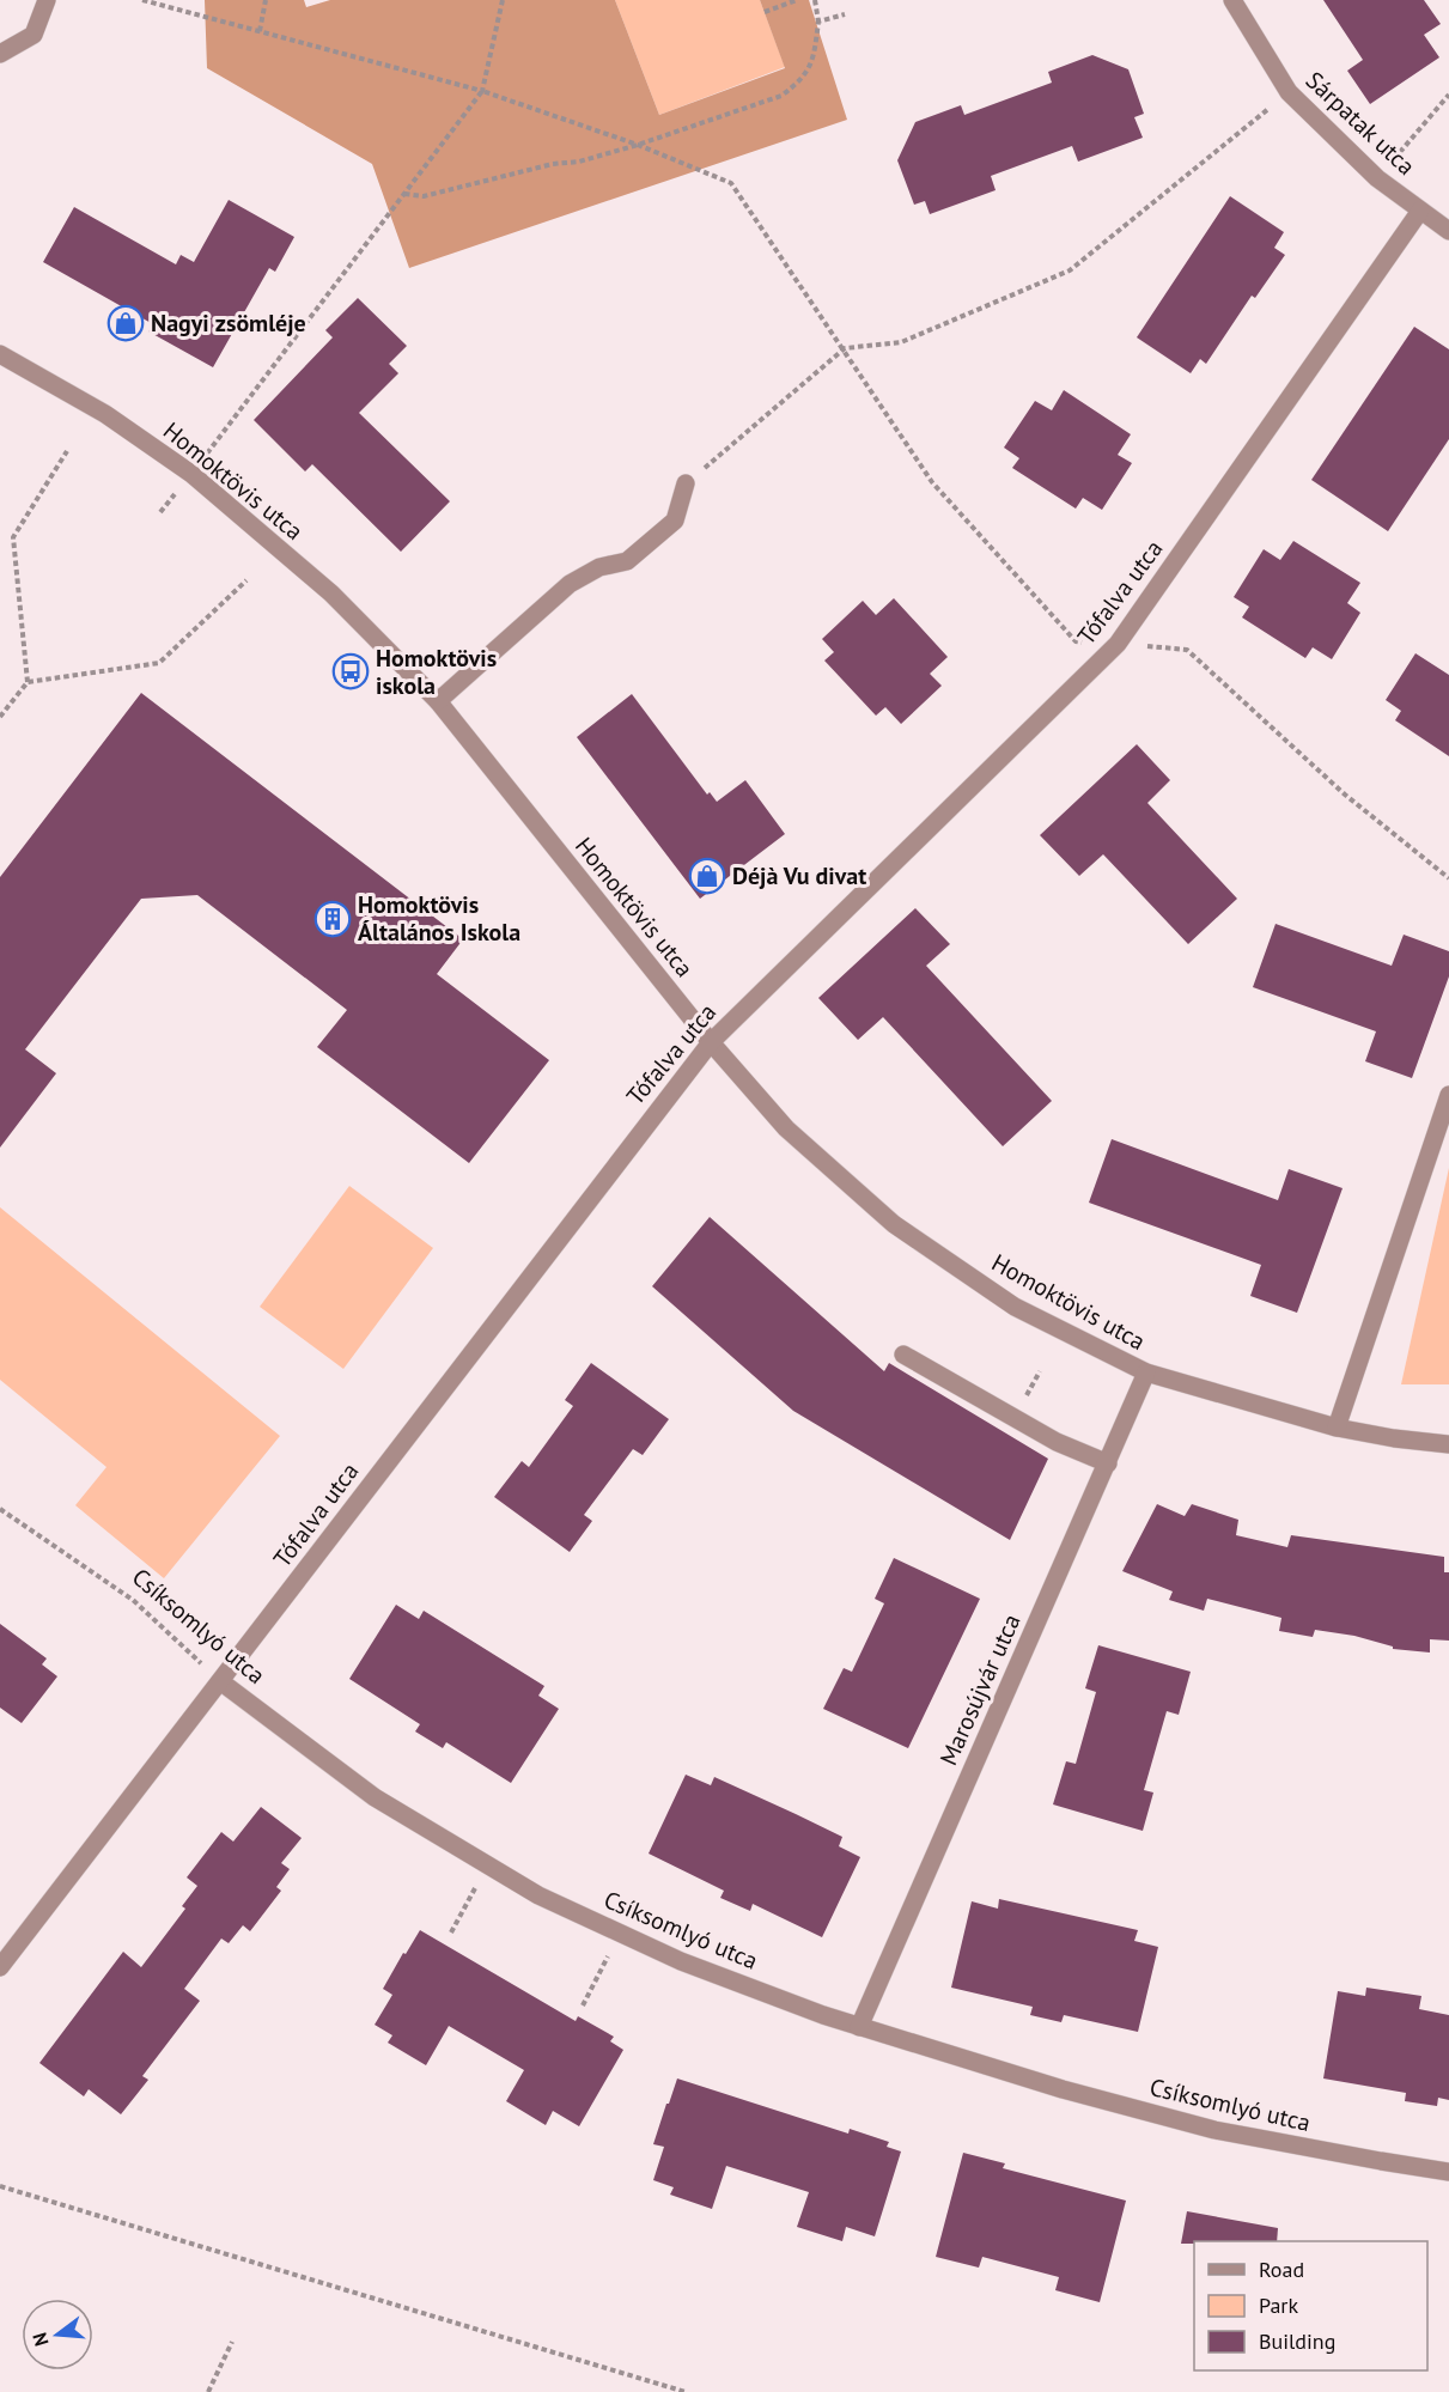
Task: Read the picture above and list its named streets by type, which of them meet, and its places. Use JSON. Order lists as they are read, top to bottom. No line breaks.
{"streets":{"street":["Sárpatak utca","Homoktövis utca","Tófalva utca","Csíksomlyó utca","Marosújvár utca"]},"crossings":[["Sárpatak utca","Tófalva utca"],["Homoktövis utca","Tófalva utca"],["Homoktövis utca","Marosújvár utca"],["Tófalva utca","Csíksomlyó utca"],["Csíksomlyó utca","Marosújvár utca"]],"places":{"shop":["Nagyi zsömléje","Déjà Vu divat"],"bus stop":["Homoktövis iskola"],"building":["Homoktövis Általános Iskola"]},"legend":["Road","Park","Building"],"north":"left"}
